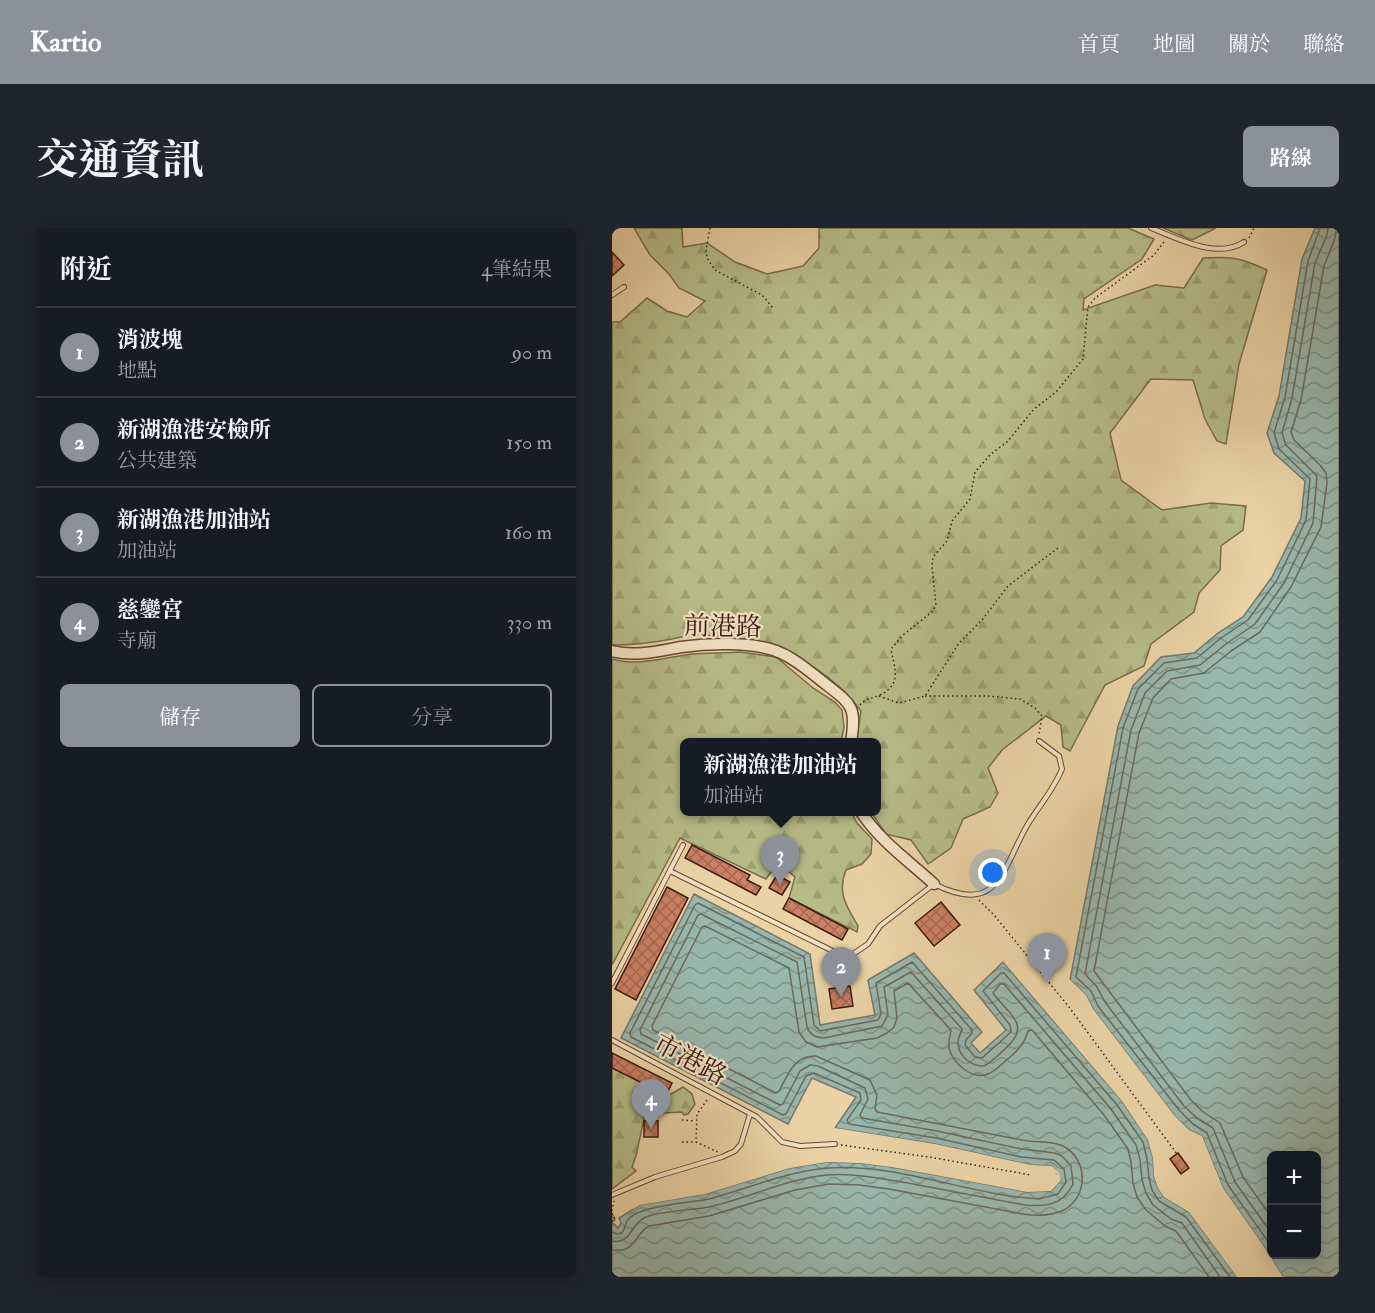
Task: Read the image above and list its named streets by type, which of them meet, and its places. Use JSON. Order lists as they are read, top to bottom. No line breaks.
{"streets":{"street":["前港路"],"lane":["市港路"]},"page":{"header":"Kartio","nav":["首頁","地圖","關於","聯絡"],"title":"交通資訊","buttons":["路線",["儲存","分享"]],"heading":["附近","4筆結果"],"list":[{"mark":"1","name":"消波塊","note":"地點","value":"90 m"},{"mark":"2","name":"新湖漁港安檢所","note":"公共建築","value":"150 m"},{"mark":"3","name":"新湖漁港加油站","note":"加油站","value":"160 m"},{"mark":"4","name":"慈鑾宮","note":"寺廟","value":"330 m"}],"popup":["新湖漁港加油站","加油站"],"pins":["3","1","2","4"],"map_buttons":["+","−"]}}
